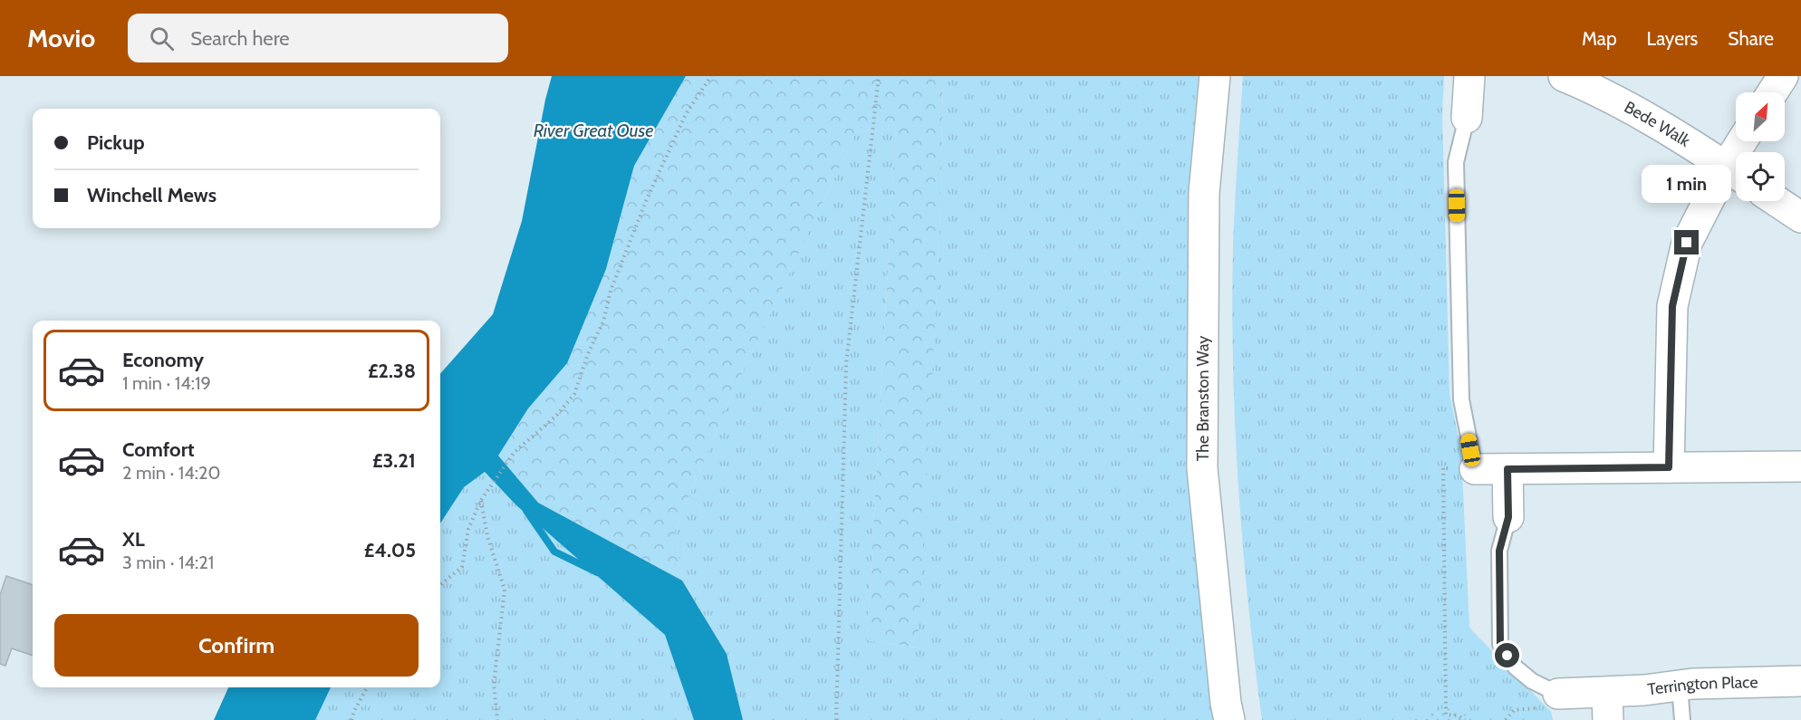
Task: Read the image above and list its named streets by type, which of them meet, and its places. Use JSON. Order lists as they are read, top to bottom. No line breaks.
{"streets":{"main road":["Bede Walk","The Branston Way","Terrington Place"]},"water":["River Great Ouse"],"north":"top right","page":{"header":"Movio","search":"Search here","nav":["Map","Layers","Share"],"banner":["Pickup","Winchell Mews"],"bubble":"1 min","list":[{"name":"Economy","note":"1 min · 14:19","value":"£2.38"},{"name":"Comfort","note":"2 min · 14:20","value":"£3.21"},{"name":"XL","note":"3 min · 14:21","value":"£4.05"}],"buttons":"Confirm"}}
